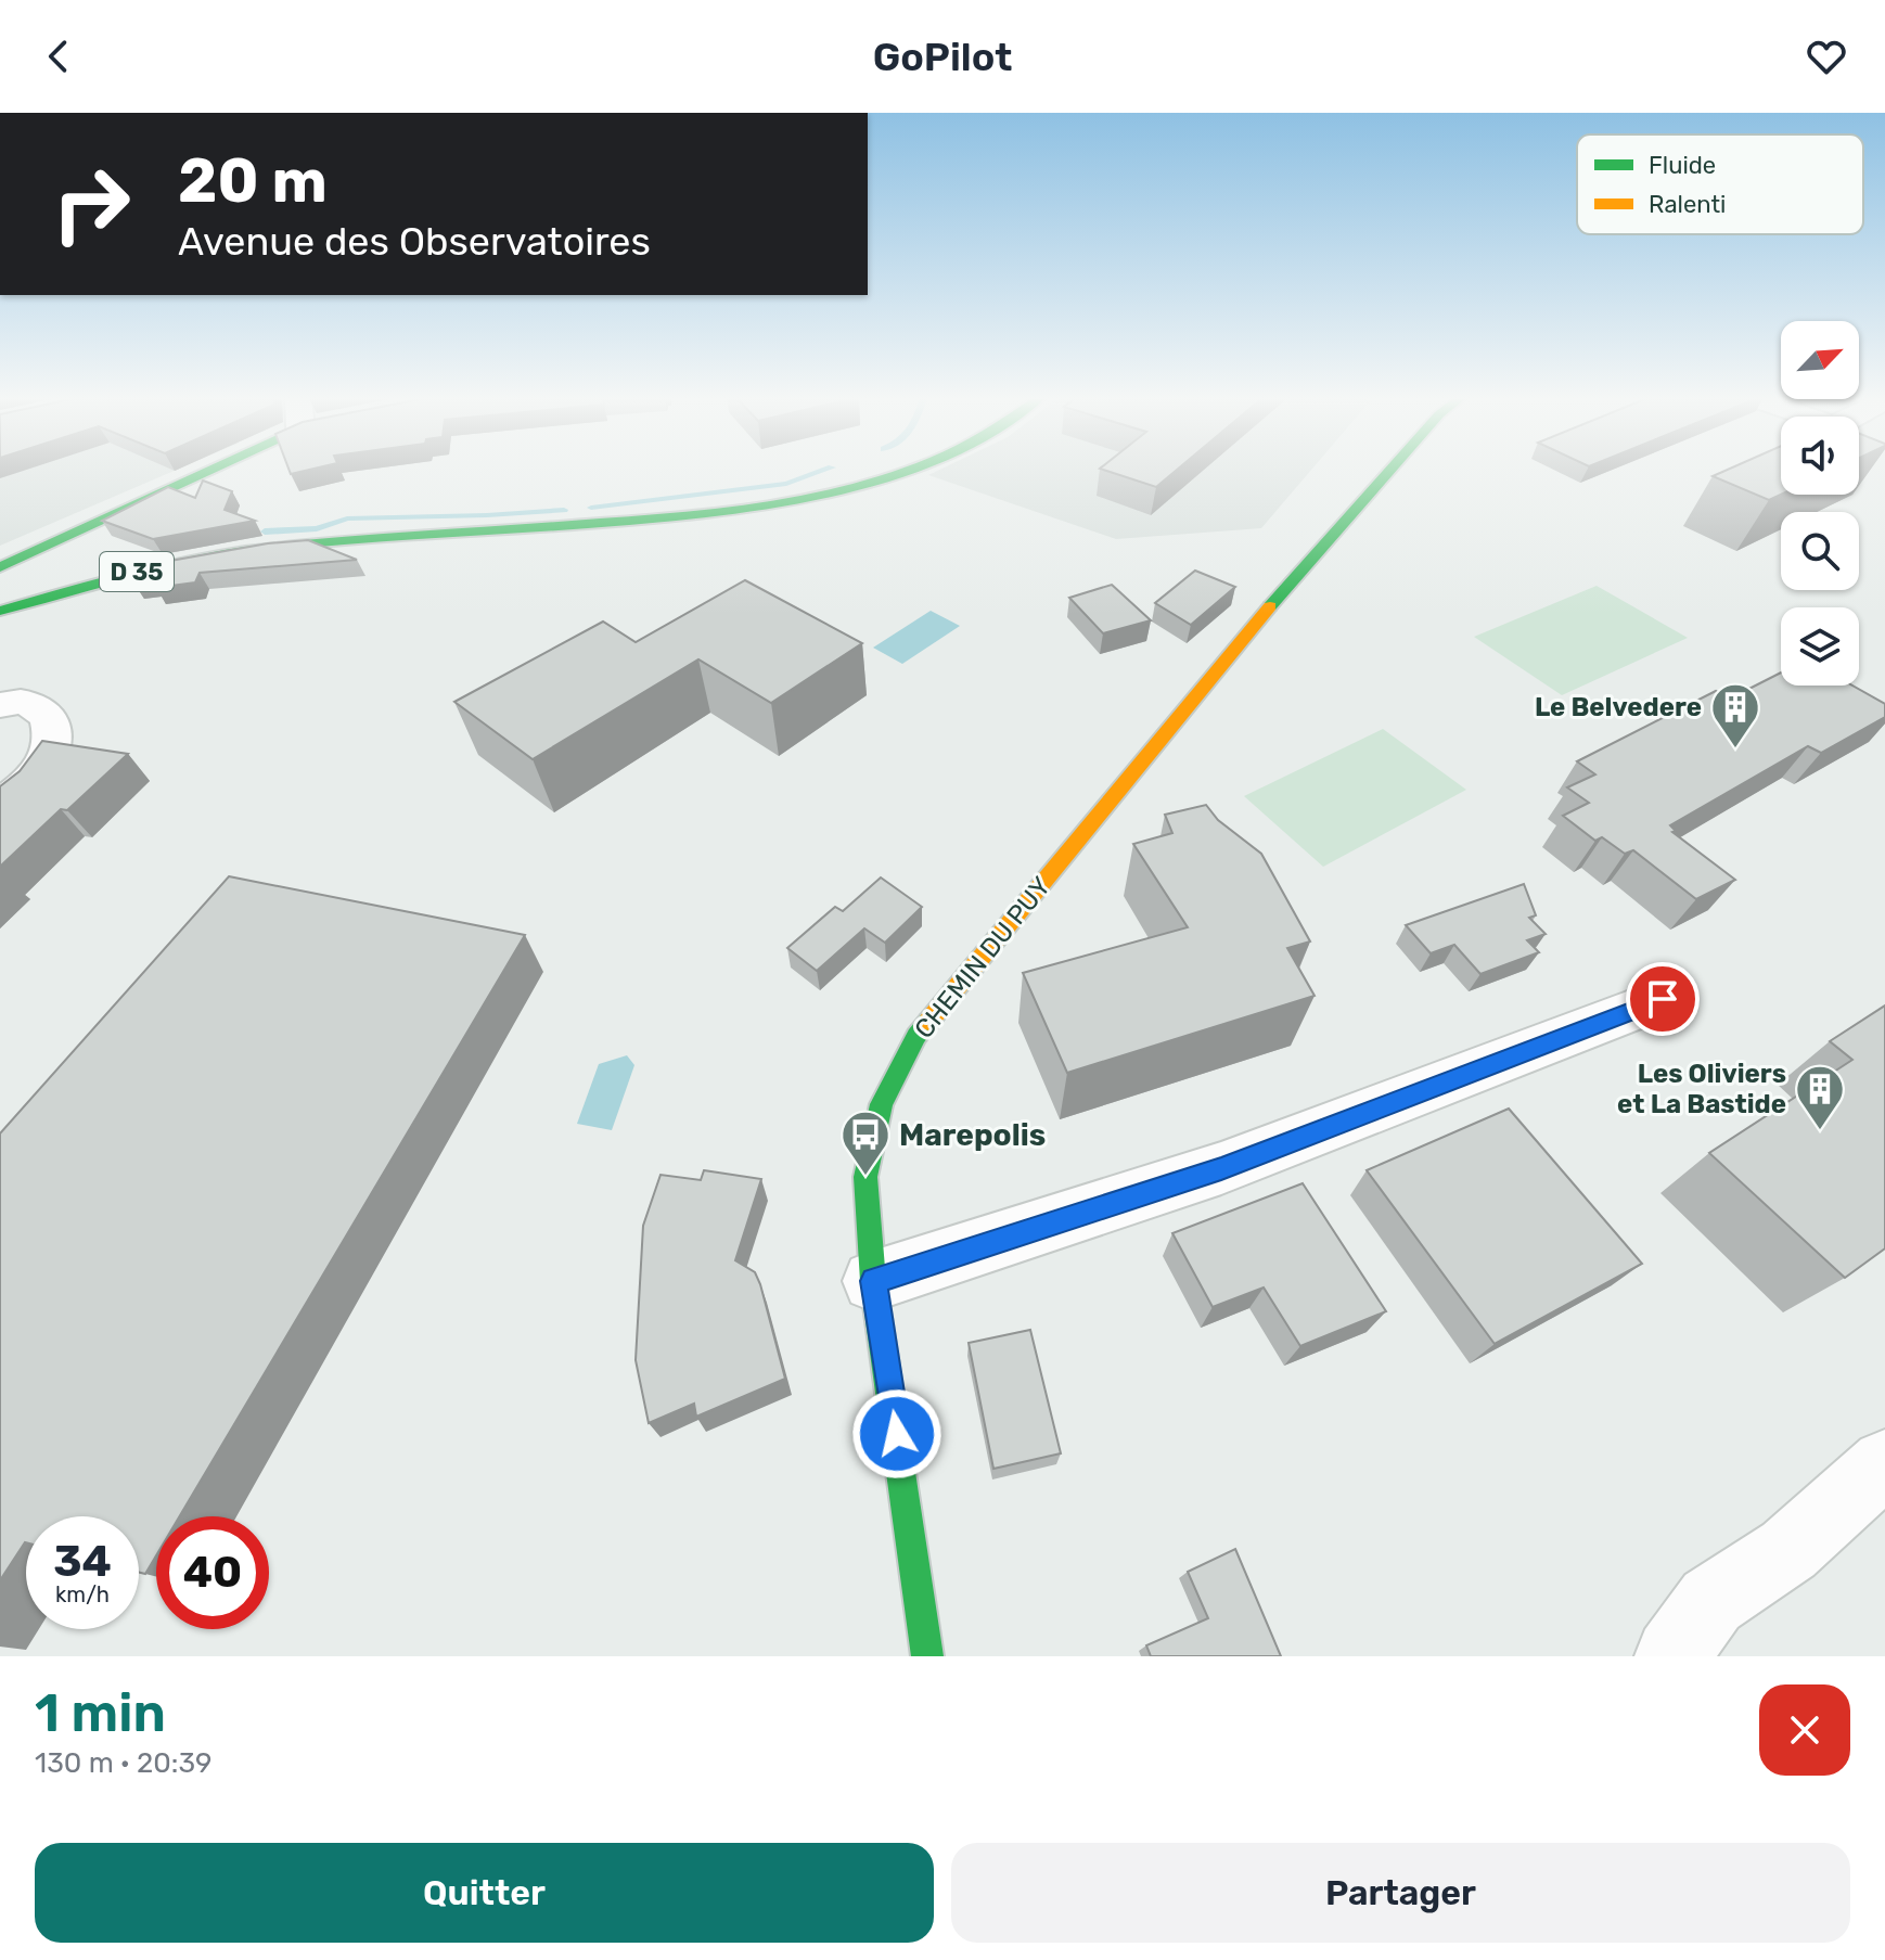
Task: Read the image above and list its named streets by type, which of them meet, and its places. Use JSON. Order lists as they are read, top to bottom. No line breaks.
{"streets":{"main road":["D 35","CHEMIN DU PUY"]},"places":{"building":["Le Belvedere","Les Oliviers et La Bastide"],"bus stop":["Marepolis"]},"legend":["Fluide","Ralenti"],"north":"top right","page":{"header":"GoPilot","turn":["20 m","Avenue des Observatoires"],"speed":"34 km/h","limit":"40","heading":["1 min","130 m · 20:39"],"buttons":["Quitter","Partager"]}}
